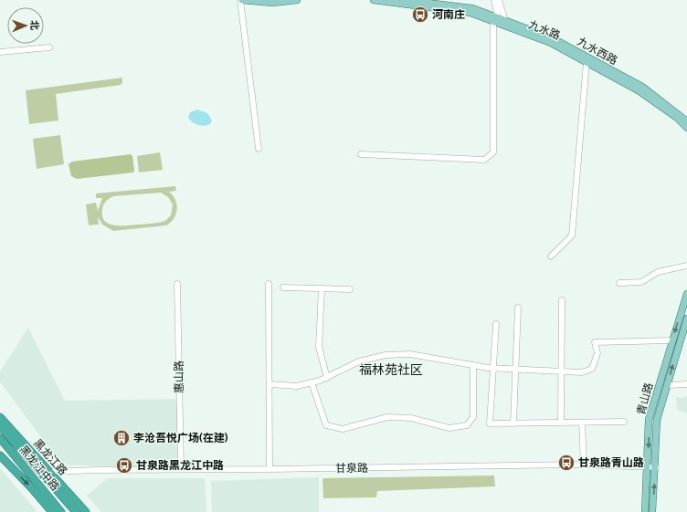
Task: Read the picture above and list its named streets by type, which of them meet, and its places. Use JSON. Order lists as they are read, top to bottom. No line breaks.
{"streets":{"highway":["黑龙江路","黑龙江中路"],"main road":["九水路","九水西路","青山路"],"street":["惠山路","甘泉路"]},"crossings":[["九水路","九水西路"],["惠山路","甘泉路"],["青山路","甘泉路"],["黑龙江路","甘泉路"]],"districts":["福林苑社区"],"places":{"bus stop":["河南庄","甘泉路青山路","甘泉路黑龙江中路"],"building":["李沧吾悦广场(在建)"]},"north":"right"}
